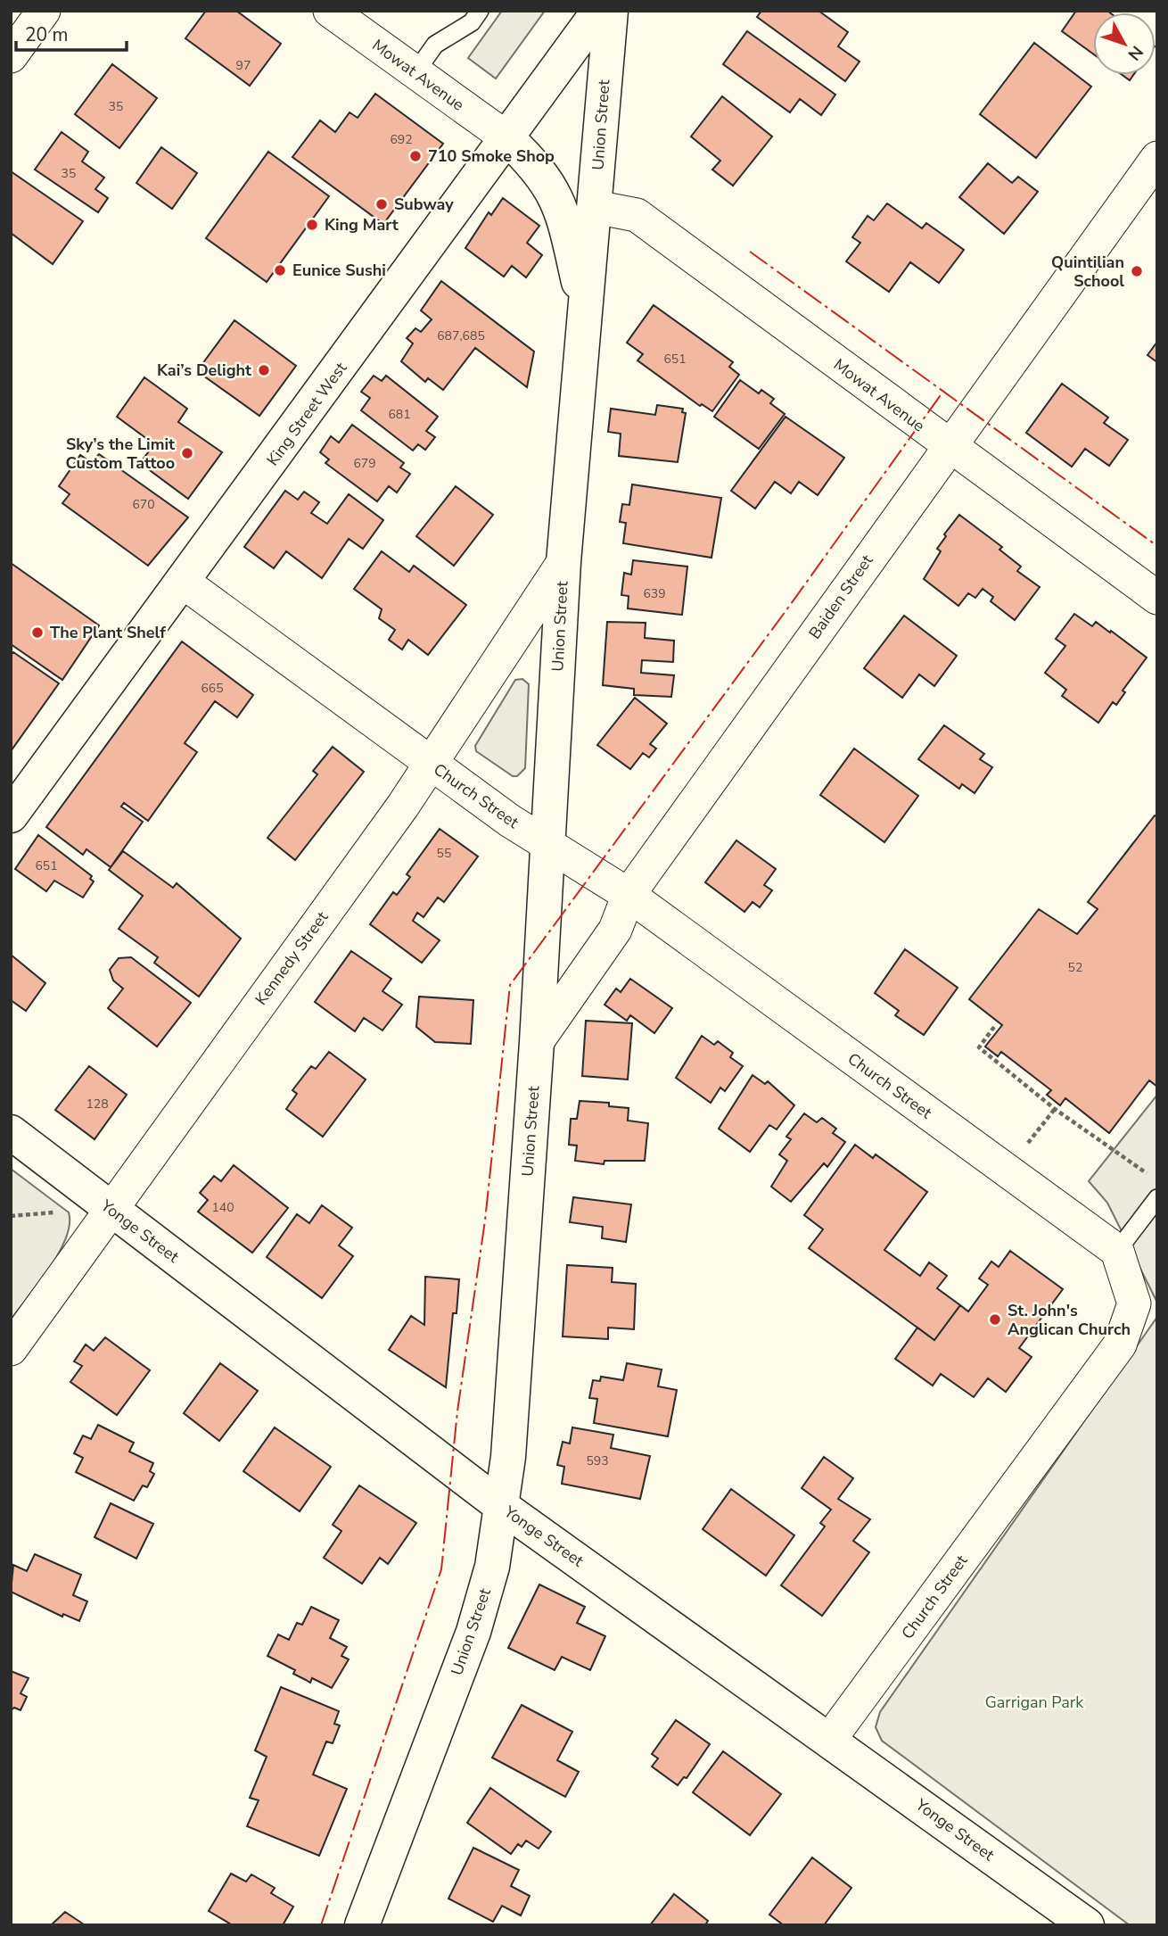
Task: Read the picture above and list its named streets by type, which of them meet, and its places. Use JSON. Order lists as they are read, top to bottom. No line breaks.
{"streets":{"main road":["Union Street","King Street West","Yonge Street"],"street":["Mowat Avenue","Baiden Street","Church Street","Kennedy Street"]},"crossings":[["Mowat Avenue","Union Street"],["Mowat Avenue","King Street West"],["Mowat Avenue","Baiden Street"],["Union Street","King Street West"],["Union Street","Baiden Street"],["Union Street","Church Street"],["Union Street","Kennedy Street"],["Union Street","Yonge Street"],["King Street West","Church Street"],["Baiden Street","Church Street"],["Church Street","Kennedy Street"],["Church Street","Yonge Street"],["Kennedy Street","Yonge Street"]],"parks":["Garrigan Park"],"places":["710 Smoke Shop","Subway","King Mart","Eunice Sushi","Quintilian School","Kai’s Delight","Sky’s the Limit Custom Tattoo","The Plant Shelf","St. John's Anglican Church"],"house_numbers":["97","35","692","35","687,685","651","681","679","670","639","665","55","651","52","128","140","593"],"scale_bar":"20 m","north":"bottom right"}
